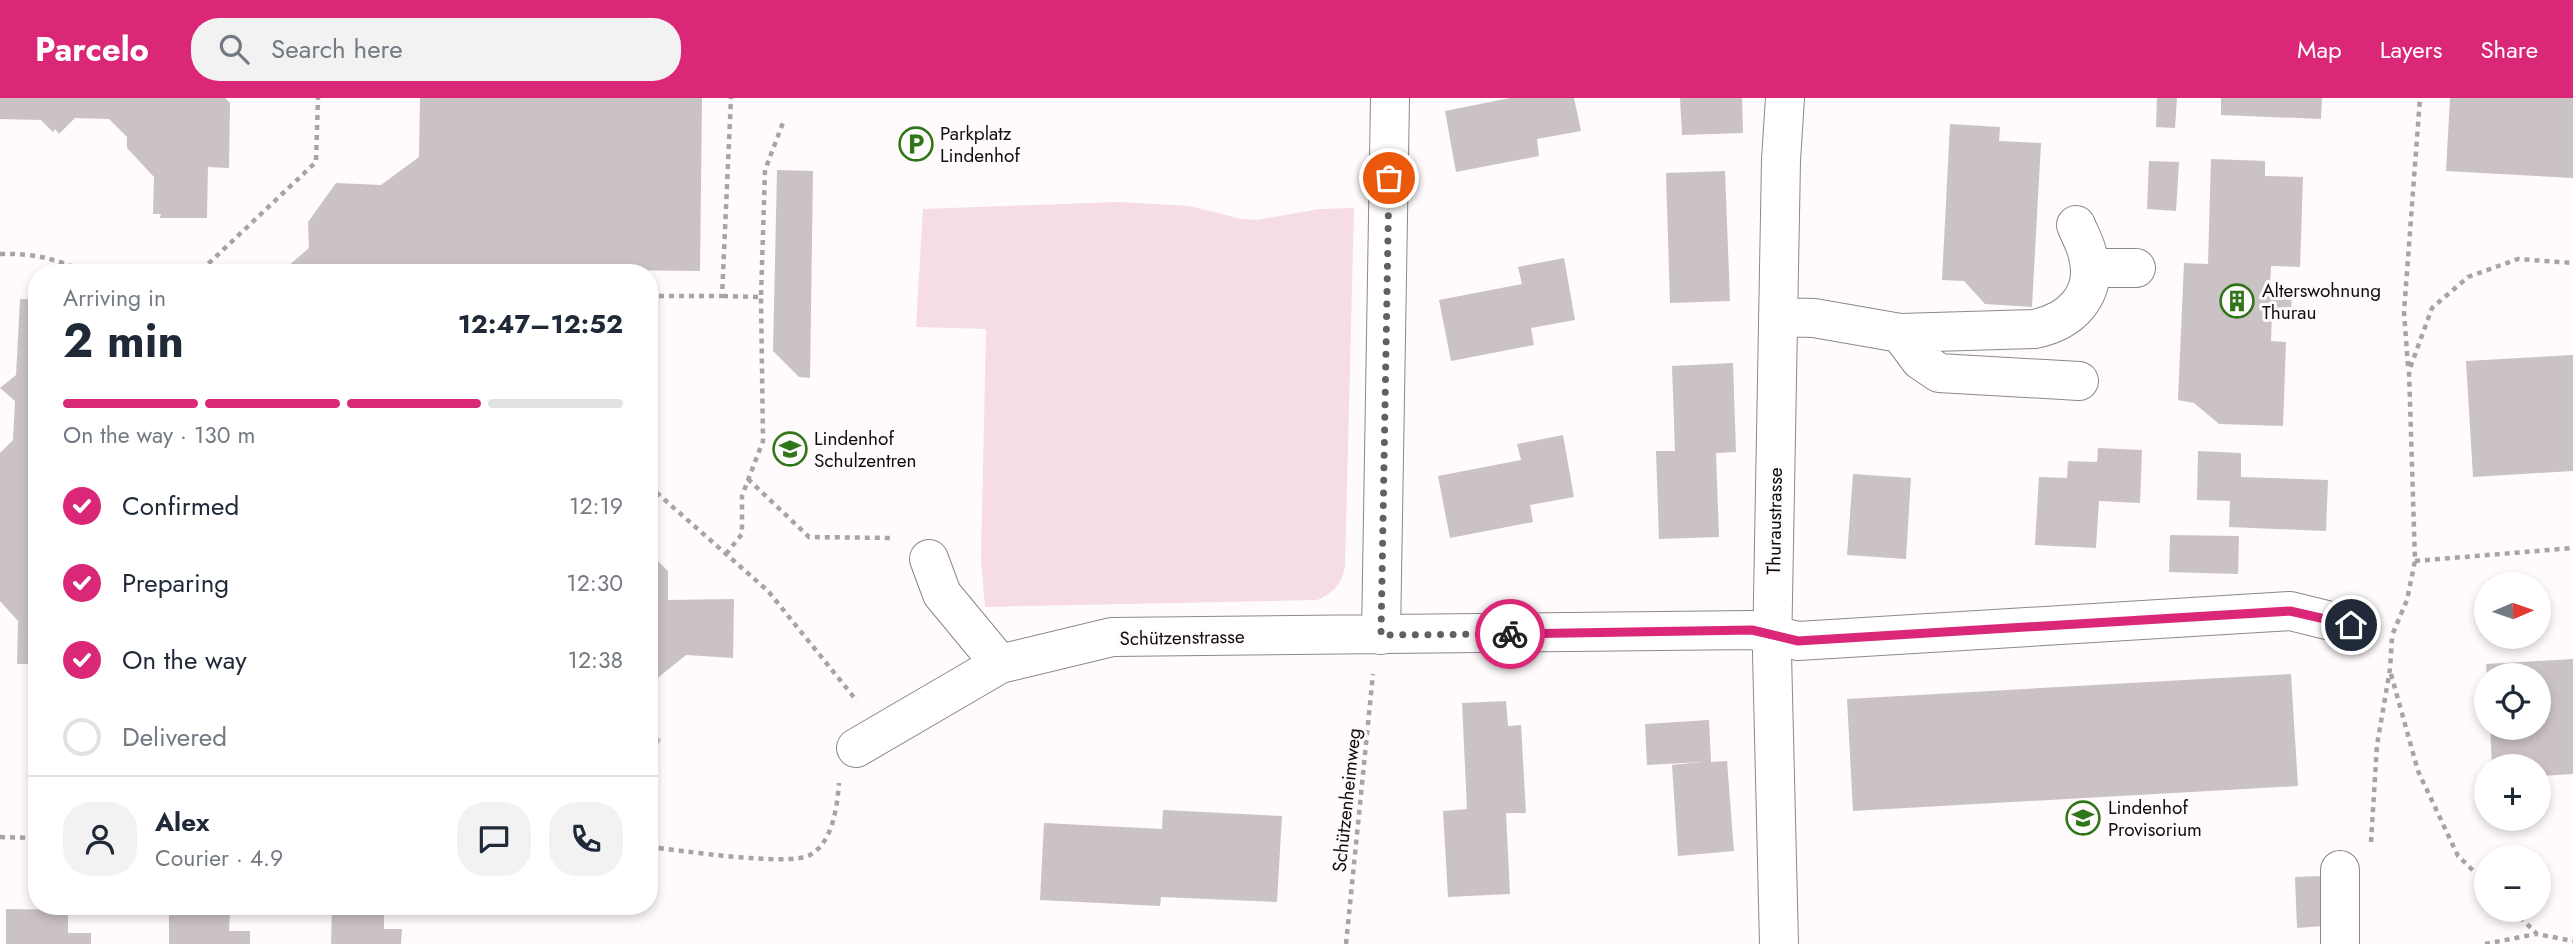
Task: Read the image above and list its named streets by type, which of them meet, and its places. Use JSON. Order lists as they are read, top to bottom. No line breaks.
{"streets":{"street":["Thuraustrasse","Schützenstrasse"],"path":["Schützenheimweg"]},"crossings":[["Thuraustrasse","Schützenstrasse"],["Schützenstrasse","Schützenheimweg"]],"places":{"parking":["Parkplatz Lindenhof"],"building":["Alterswohnung Thurau"],"school or university":["Lindenhof Schulzentren","Lindenhof Provisorium"]},"north":"right","page":{"header":"Parcelo","search":"Search here","nav":["Map","Layers","Share"],"heading":["2 min","Arriving in","12:47–12:52"],"panel":["Alex","Courier · 4.9"],"bar":"On the way · 130 m","list":[["Confirmed","12:19"],["Preparing","12:30"],["On the way","12:38"],"Delivered"],"map_buttons":["+","−"]}}
